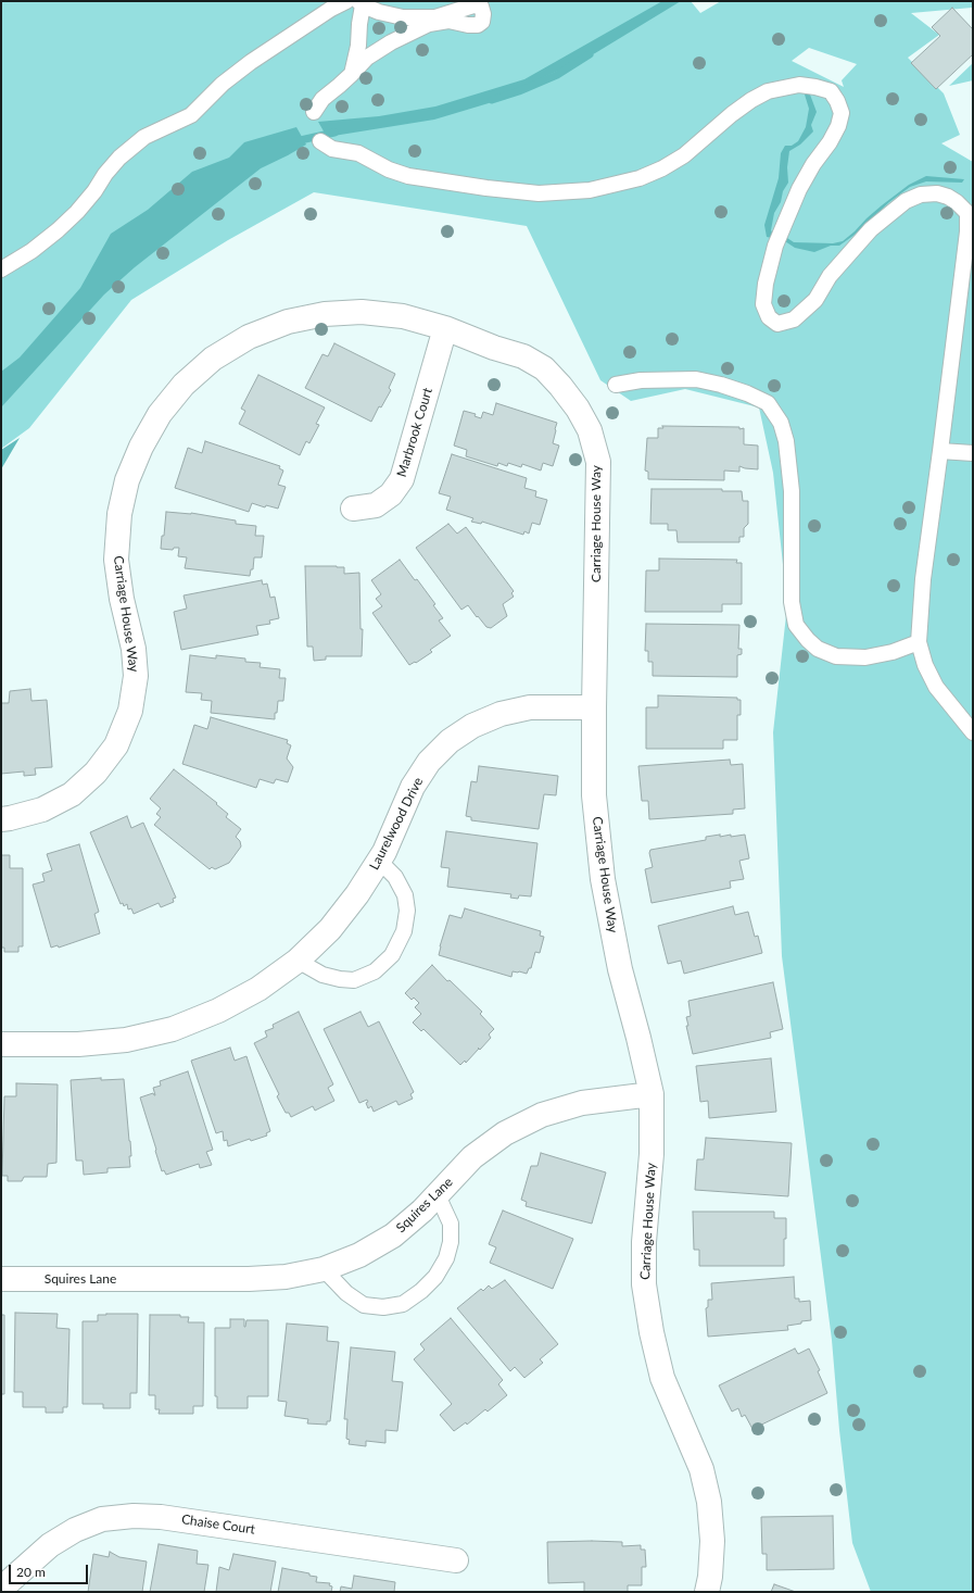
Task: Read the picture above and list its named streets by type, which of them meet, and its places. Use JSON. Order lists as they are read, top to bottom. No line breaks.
{"streets":{"street":["Marbrook Court","Carriage House Way","Laurelwood Drive","Squires Lane","Chaise Court"]},"crossings":[["Marbrook Court","Carriage House Way"],["Carriage House Way","Laurelwood Drive"],["Carriage House Way","Squires Lane"]],"scale_bar":"20 m"}
